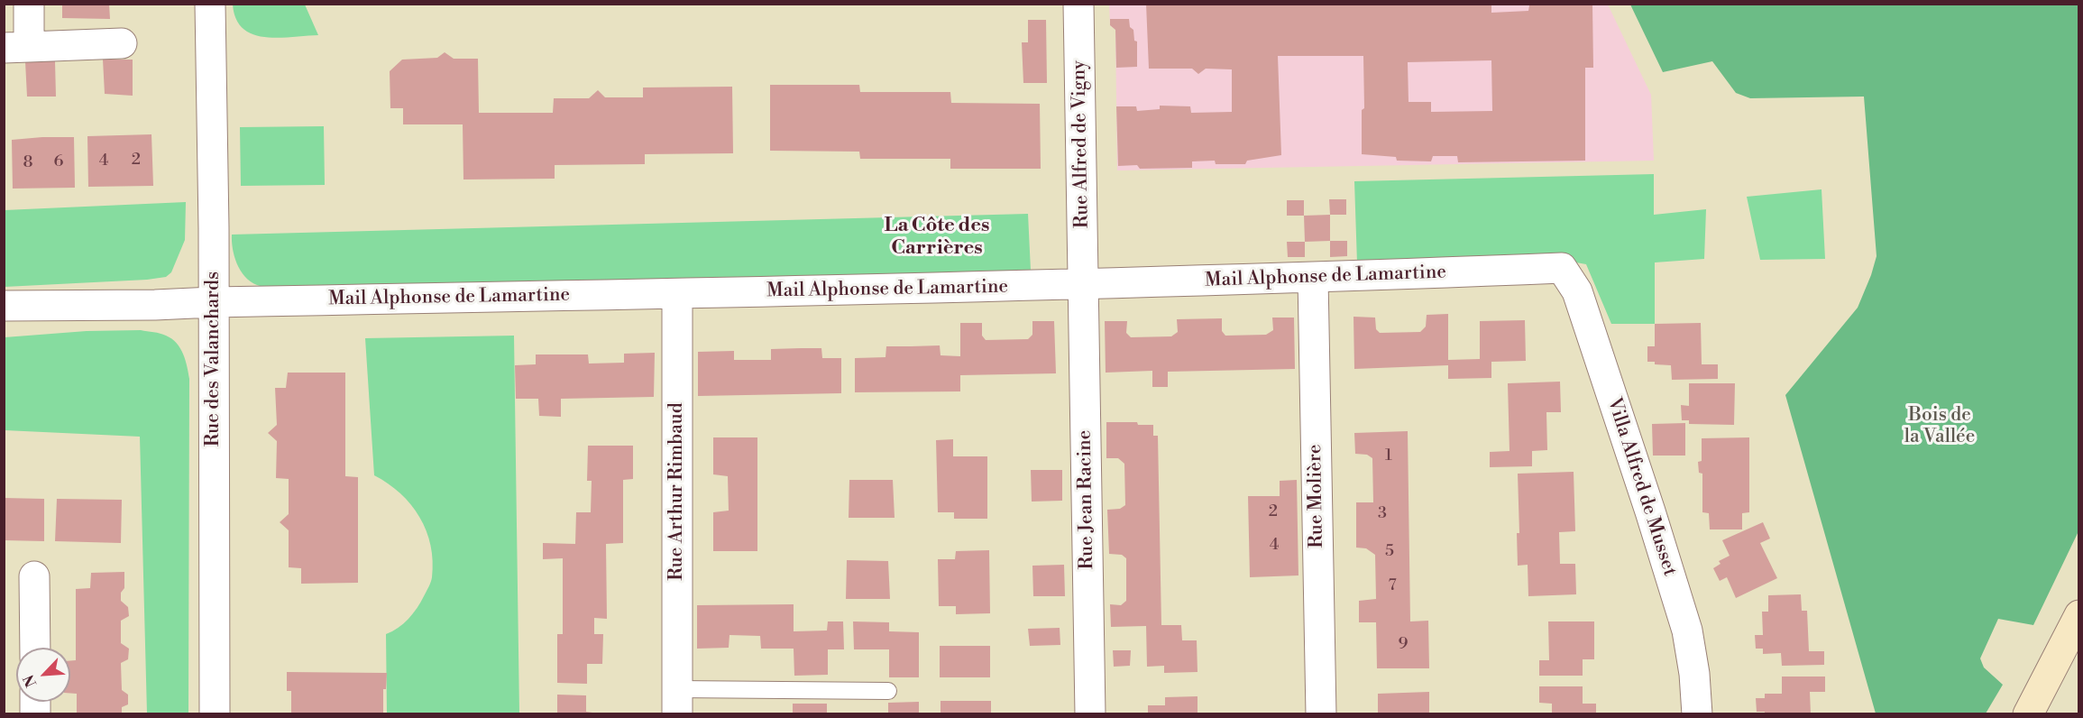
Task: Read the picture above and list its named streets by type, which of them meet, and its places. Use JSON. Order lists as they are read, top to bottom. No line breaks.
{"streets":{"street":["Rue Alfred de Vigny","Mail Alphonse de Lamartine","Rue des Valanchards","Villa Alfred de Musset","Rue Arthur Rimbaud","Rue Molière","Rue Jean Racine"]},"crossings":[["Rue Alfred de Vigny","Mail Alphonse de Lamartine"],["Rue Alfred de Vigny","Rue Jean Racine"],["Mail Alphonse de Lamartine","Rue des Valanchards"],["Mail Alphonse de Lamartine","Villa Alfred de Musset"],["Mail Alphonse de Lamartine","Rue Arthur Rimbaud"],["Mail Alphonse de Lamartine","Rue Molière"],["Mail Alphonse de Lamartine","Rue Jean Racine"]],"districts":["La Côte des Carrières"],"parks":["Bois de la Vallée"],"house_numbers":["2","4","6","8","1","2","3","4","5","7","9"],"north":"bottom left"}
